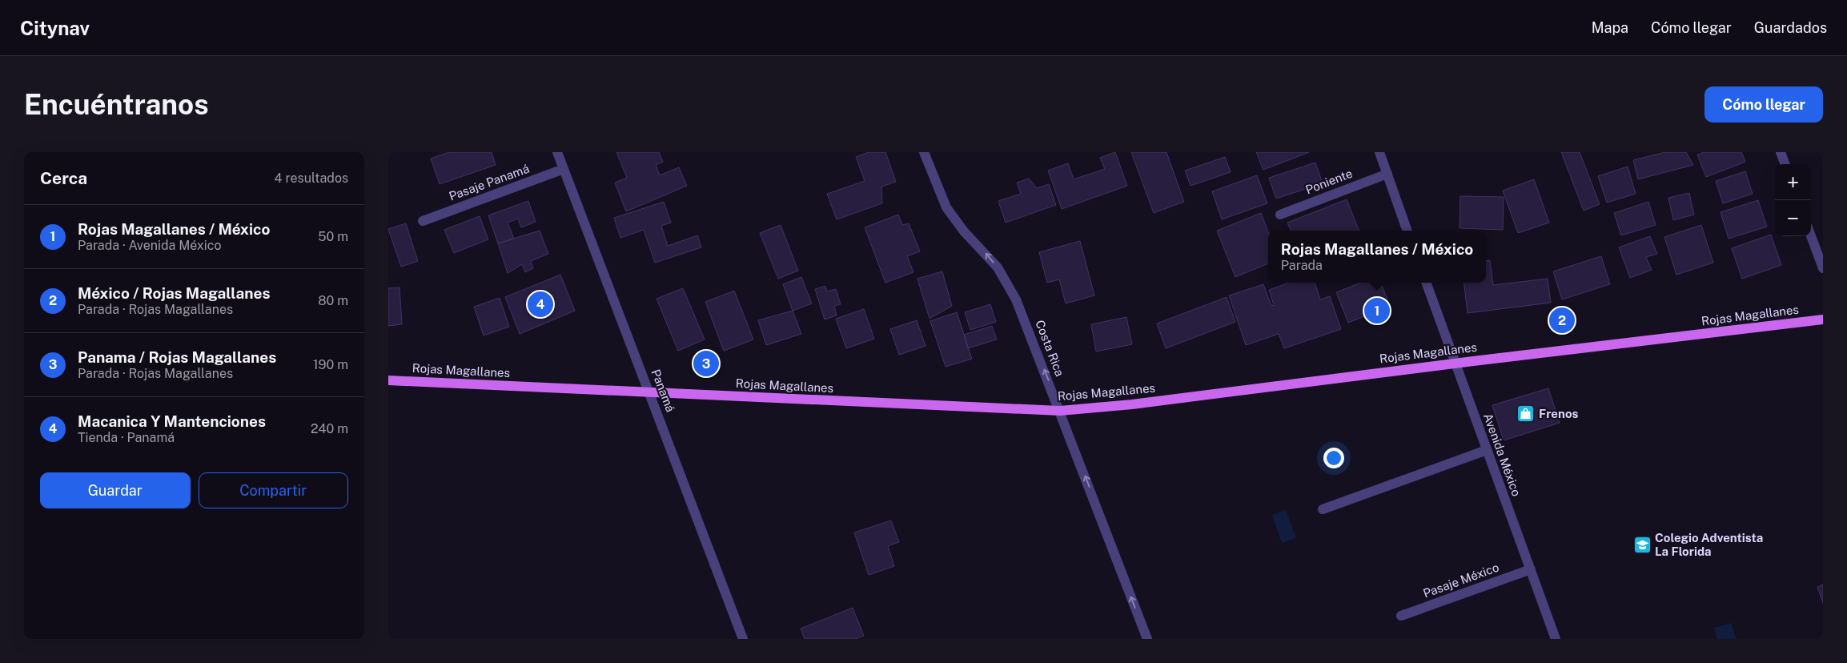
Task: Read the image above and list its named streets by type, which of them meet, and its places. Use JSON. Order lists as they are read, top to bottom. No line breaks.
{"streets":{"main road":["Rojas Magallanes"],"street":["Poniente","Pasaje Panamá","Costa Rica","Panamá","Avenida México","Pasaje México"]},"crossings":[["Pasaje Panamá","Panamá"],["Rojas Magallanes","Costa Rica"],["Rojas Magallanes","Panamá"],["Rojas Magallanes","Avenida México"],["Avenida México","Pasaje México"]],"one_way":["Costa Rica"],"places":{"shop":["Frenos"],"school or university":["Colegio Adventista La Florida"]},"page":{"header":"Citynav","nav":["Mapa","Cómo llegar","Guardados"],"buttons":["Cómo llegar",["Guardar","Compartir"]],"title":"Encuéntranos","heading":["Cerca","4 resultados"],"map_buttons":["+","−"],"list":[{"mark":"1","name":"Rojas Magallanes / México","note":"Parada · Avenida México","value":"50 m"},{"mark":"2","name":"México / Rojas Magallanes","note":"Parada · Rojas Magallanes","value":"80 m"},{"mark":"3","name":"Panama / Rojas Magallanes","note":"Parada · Rojas Magallanes","value":"190 m"},{"mark":"4","name":"Macanica Y Mantenciones","note":"Tienda · Panamá","value":"240 m"}],"popup":["Rojas Magallanes / México","Parada"],"pins":["4","1","2","3"]}}
